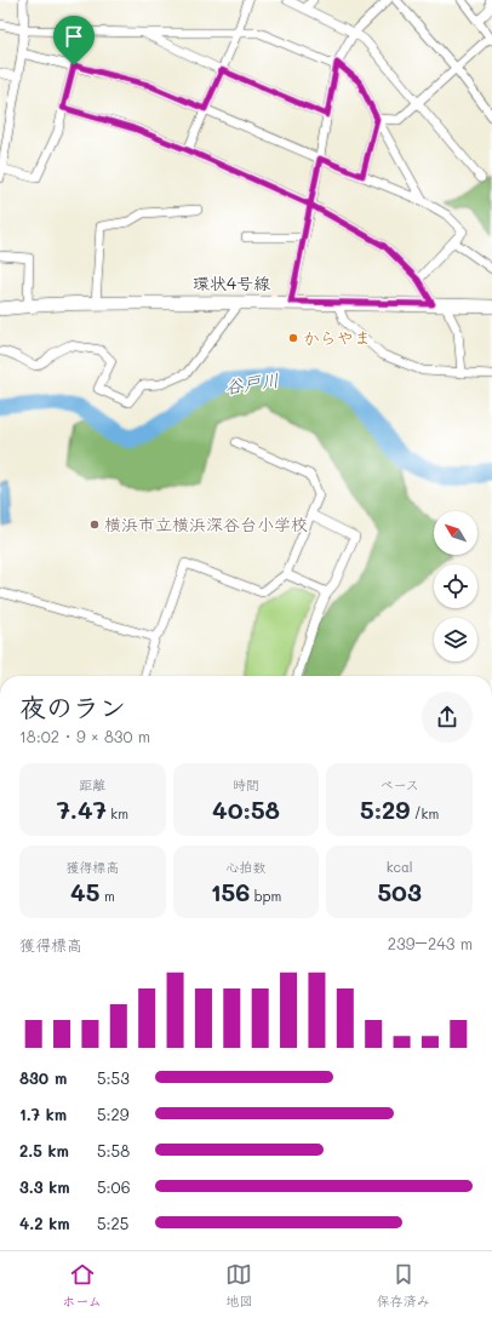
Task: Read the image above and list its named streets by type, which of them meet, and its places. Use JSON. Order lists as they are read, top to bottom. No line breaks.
{"streets":{"main road":["環状4号線"]},"water":["谷戸川"],"places":["からやま","横浜市立横浜深谷台小学校"],"north":"top left","page":{"heading":["夜のラン","18:02 · 9 × 830 m"],"stats":[["距離","7.47 km"],["時間","40:58"],["ペース","5:29 /km"],["獲得標高","45 m"],["心拍数","156 bpm"],["kcal","503"]],"chart":["獲得標高","239–243 m"],"list":[{"name":"830 m","note":"5:53"},{"name":"1.7 km","note":"5:29"},{"name":"2.5 km","note":"5:58"},{"name":"3.3 km","note":"5:06"},{"name":"4.2 km","note":"5:25"}],"tabs":["ホーム","地図","保存済み"]}}
